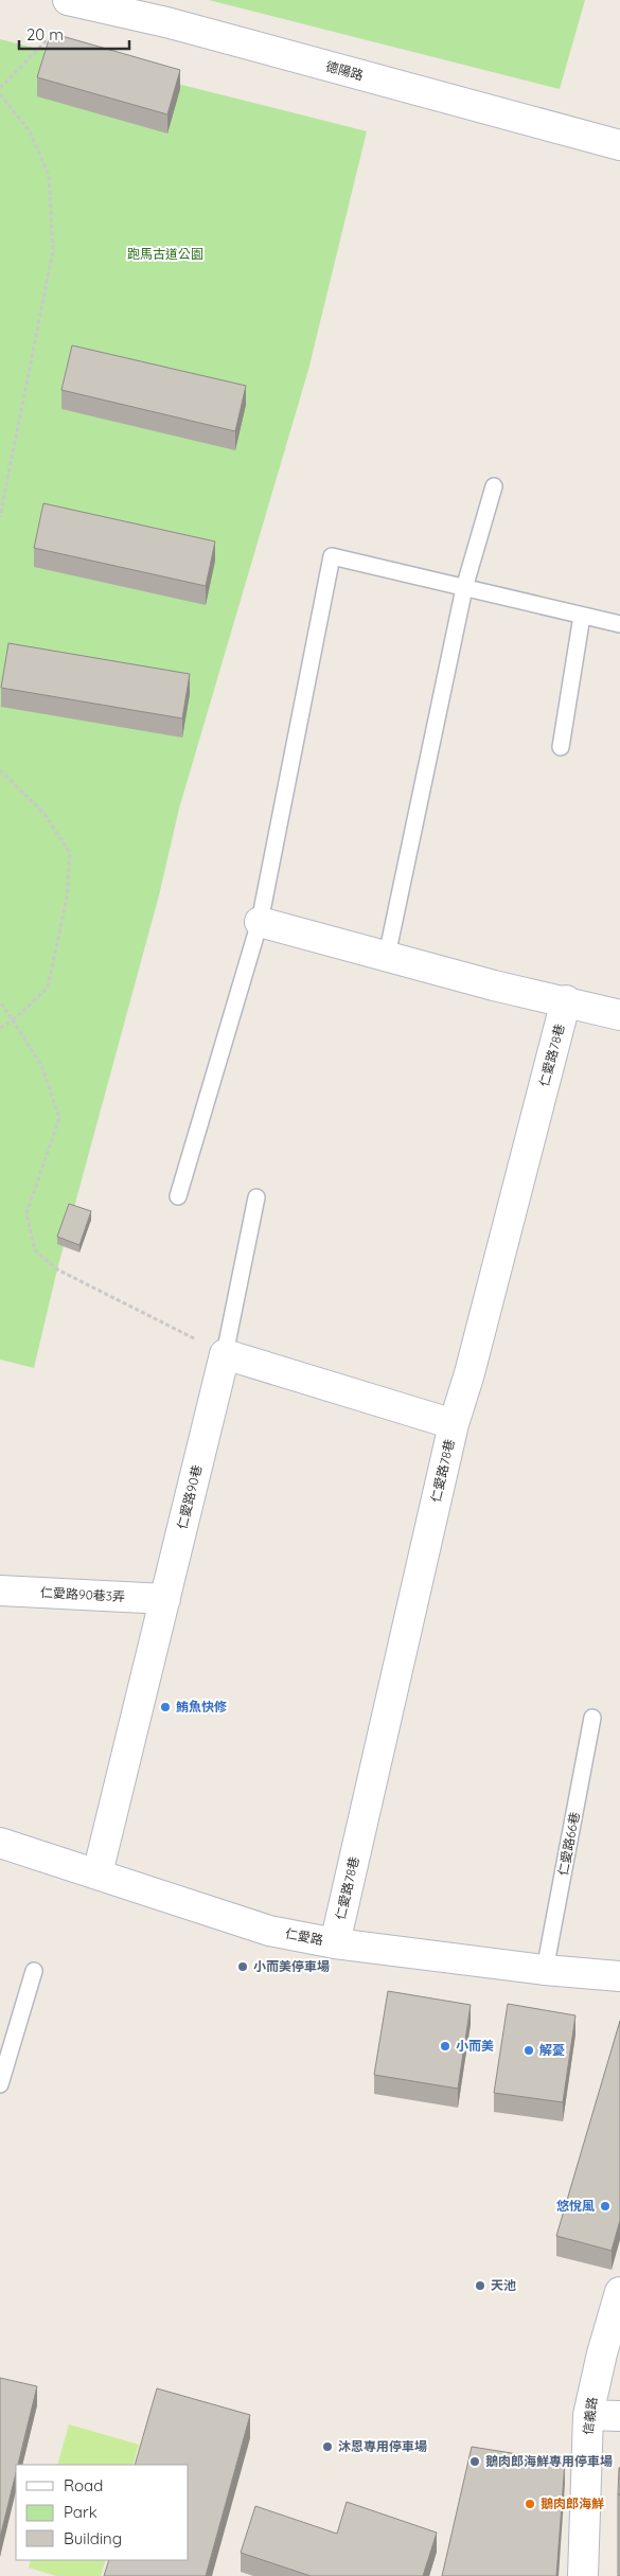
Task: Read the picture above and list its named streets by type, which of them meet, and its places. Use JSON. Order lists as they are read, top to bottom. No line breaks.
{"streets":{"street":["德陽路","仁愛路78巷","仁愛路90巷","仁愛路90巷3弄","仁愛路","信義路"],"lane":["仁愛路66巷"]},"crossings":[["仁愛路78巷","仁愛路"],["仁愛路90巷","仁愛路90巷3弄"],["仁愛路90巷","仁愛路"],["仁愛路66巷","仁愛路"]],"parks":["跑馬古道公園"],"places":["鮪魚快修","小而美停車場","小而美","解憂","悠悅風","天池","沐恩專用停車場","鵝肉郎海鮮專用停車場","鵝肉郎海鮮"],"legend":["Road","Park","Building"],"scale_bar":"20 m"}
